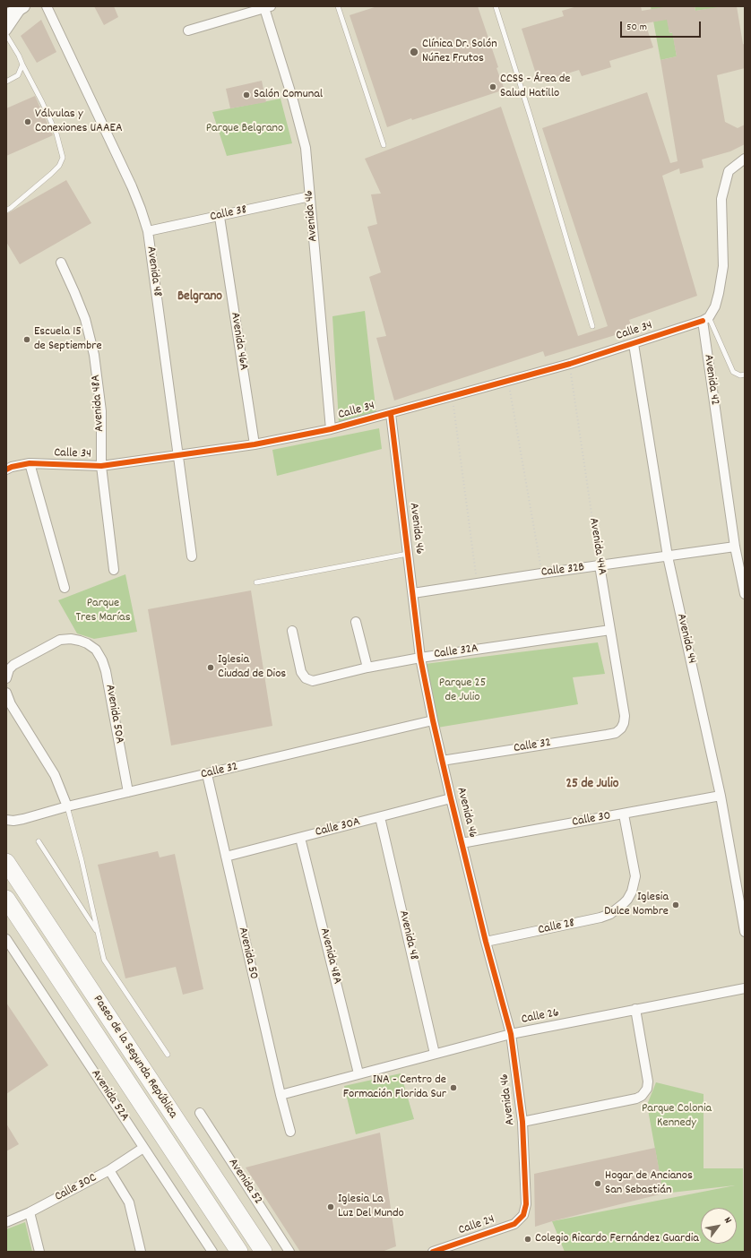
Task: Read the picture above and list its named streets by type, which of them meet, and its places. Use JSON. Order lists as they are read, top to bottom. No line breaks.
{"streets":{"highway":["Paseo de la Segunda República"],"street":["Calle 38","Avenida 46","Avenida 48","Calle 34","Avenida 46A","Avenida 42","Avenida 48A","Avenida 44A","Calle 32B","Avenida 44","Calle 32A","Avenida 50A","Calle 32","Calle 30","Calle 30A","Calle 28","Avenida 50","Calle 26","Avenida 52A","Avenida 52","Calle 30C","Calle 24"]},"crossings":[["Calle 38","Avenida 46"],["Calle 38","Avenida 48"],["Calle 38","Avenida 46A"],["Avenida 46","Calle 34"],["Avenida 46","Calle 32B"],["Avenida 46","Calle 32A"],["Avenida 46","Calle 32"],["Avenida 46","Calle 30"],["Avenida 46","Calle 30A"],["Avenida 46","Calle 28"],["Avenida 46","Calle 26"],["Avenida 46","Calle 24"],["Avenida 48","Calle 34"],["Avenida 48","Calle 30A"],["Avenida 48","Calle 26"],["Calle 34","Avenida 46A"],["Calle 34","Avenida 42"],["Calle 34","Avenida 48A"],["Calle 34","Avenida 44A"],["Calle 34","Avenida 44"],["Avenida 42","Calle 32B"],["Avenida 48A","Calle 30A"],["Avenida 48A","Calle 26"],["Avenida 44A","Calle 32B"],["Avenida 44A","Calle 32A"],["Avenida 44A","Calle 32"],["Calle 32B","Avenida 44"],["Avenida 44","Calle 30"],["Avenida 50A","Calle 32"],["Calle 32","Avenida 50"],["Calle 30","Calle 28"],["Calle 30A","Avenida 50"],["Avenida 50","Calle 26"],["Avenida 52A","Calle 30C"]],"districts":["Belgrano","25 de Julio"],"parks":["Parque Belgrano","Parque Tres Marías","Parque 25 de Julio","Parque Colonia Kennedy"],"places":["Clínica Dr. Solón Núñez Frutos","CCSS - Área de Salud Hatillo","Salón Comunal","Válvulas y Conexiones UAAEA","Escuela 15 de Septiembre","Iglesia Ciudad de Dios","Iglesia Dulce Nombre","INA - Centro de Formación Florida Sur","Hogar de Ancianos San Sebastián","Iglesia La Luz Del Mundo","Colegio Ricardo Fernández Guardia"],"scale_bar":"50 m","north":"top right"}
